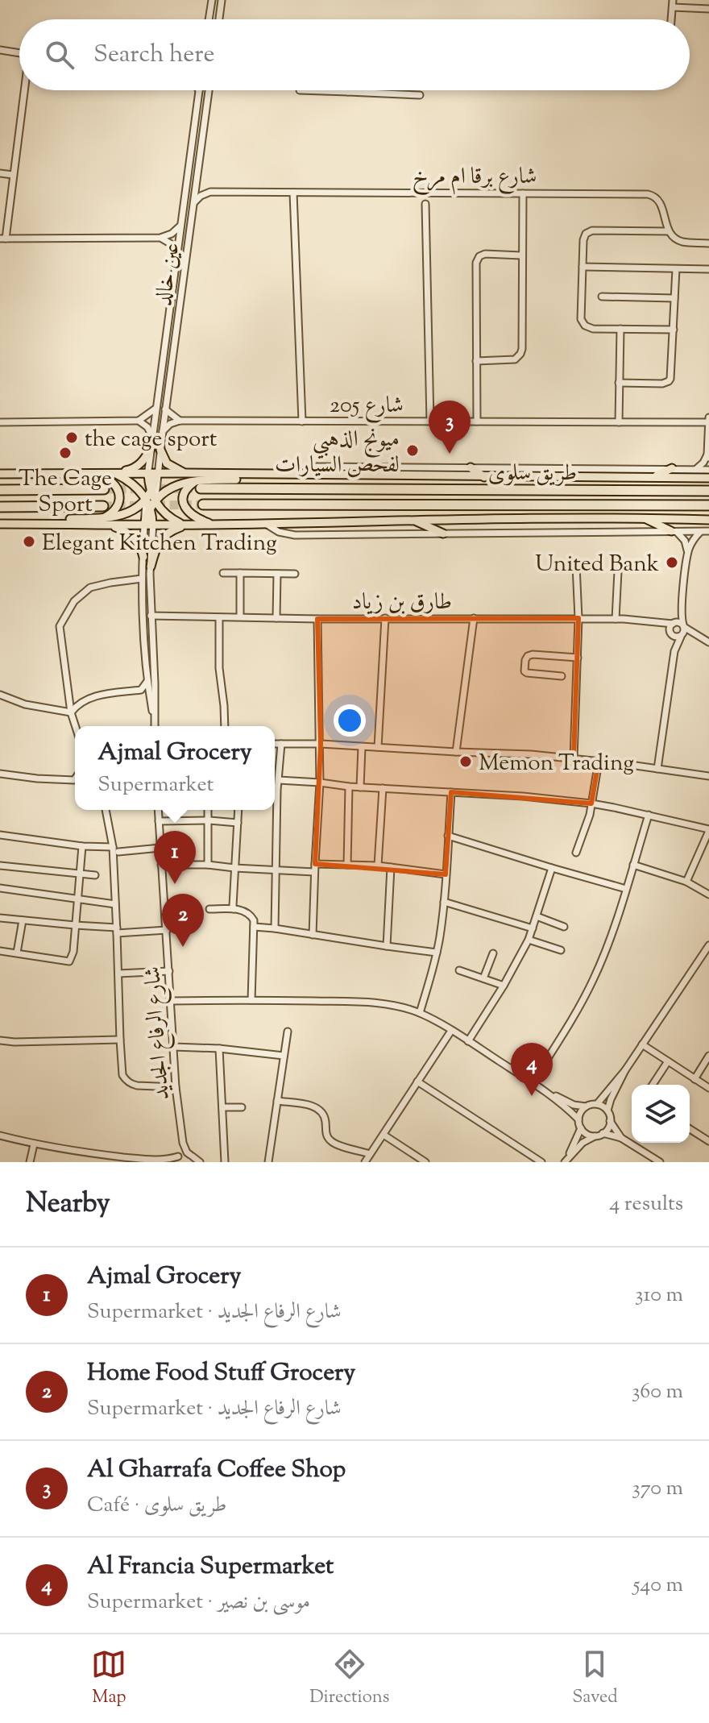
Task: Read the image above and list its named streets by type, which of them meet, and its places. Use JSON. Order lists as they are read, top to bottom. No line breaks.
{"streets":{"highway":["طريق سلوى"],"street":["شارع برقا ام مرخ","عين خالد","شارع 205","طارق بن زياد","شارع الرفاع الجديد"]},"crossings":[["عين خالد","طريق سلوى"]],"places":["the cage sport","ميونج الذهبي لفحص السيارات","The Cage Sport","Elegant Kitchen Trading","United Bank","Memon Trading"],"page":{"search":"Search here","pins":["3","1","2","4"],"popup":["Ajmal Grocery","Supermarket"],"heading":["Nearby","4 results"],"list":[{"mark":"1","name":"Ajmal Grocery","note":"Supermarket · شارع الرفاع الجديد","value":"310 m"},{"mark":"2","name":"Home Food Stuff Grocery","note":"Supermarket · شارع الرفاع الجديد","value":"360 m"},{"mark":"3","name":"Al Gharrafa Coffee Shop","note":"Café · طريق سلوى","value":"370 m"},{"mark":"4","name":"Al Francia Supermarket","note":"Supermarket · موسى بن نصير","value":"540 m"}],"nav":["Map","Directions","Saved"]}}
